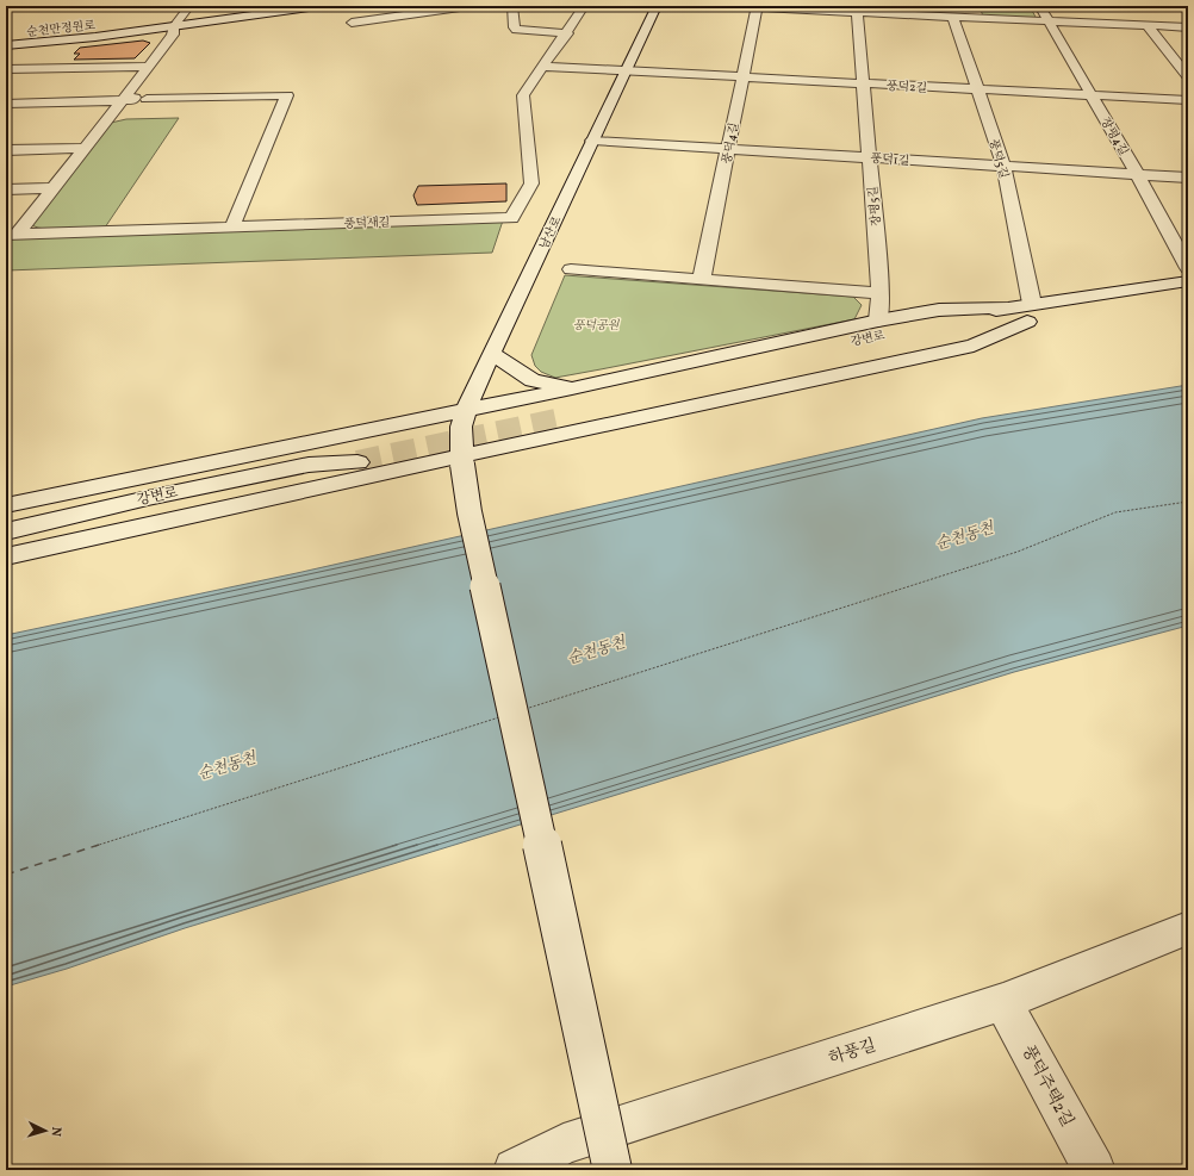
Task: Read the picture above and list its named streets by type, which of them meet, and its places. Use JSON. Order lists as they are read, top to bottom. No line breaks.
{"streets":{"street":["순천만정원로","풍덕2길","장평4길","풍덕4길","풍덕1길","풍덕5길","장평5길","풍덕새길","남산로","강변로","하풍길","풍덕주택2길"]},"crossings":[["순천만정원로","풍덕새길"],["풍덕2길","장평4길"],["풍덕2길","풍덕4길"],["풍덕2길","풍덕5길"],["풍덕2길","장평5길"],["풍덕2길","풍덕새길"],["풍덕2길","남산로"],["장평4길","풍덕1길"],["풍덕4길","풍덕1길"],["풍덕1길","풍덕5길"],["풍덕1길","장평5길"],["풍덕1길","남산로"],["풍덕5길","강변로"],["하풍길","풍덕주택2길"]],"water":["순천동천"],"parks":["풍덕공원"],"north":"right"}
